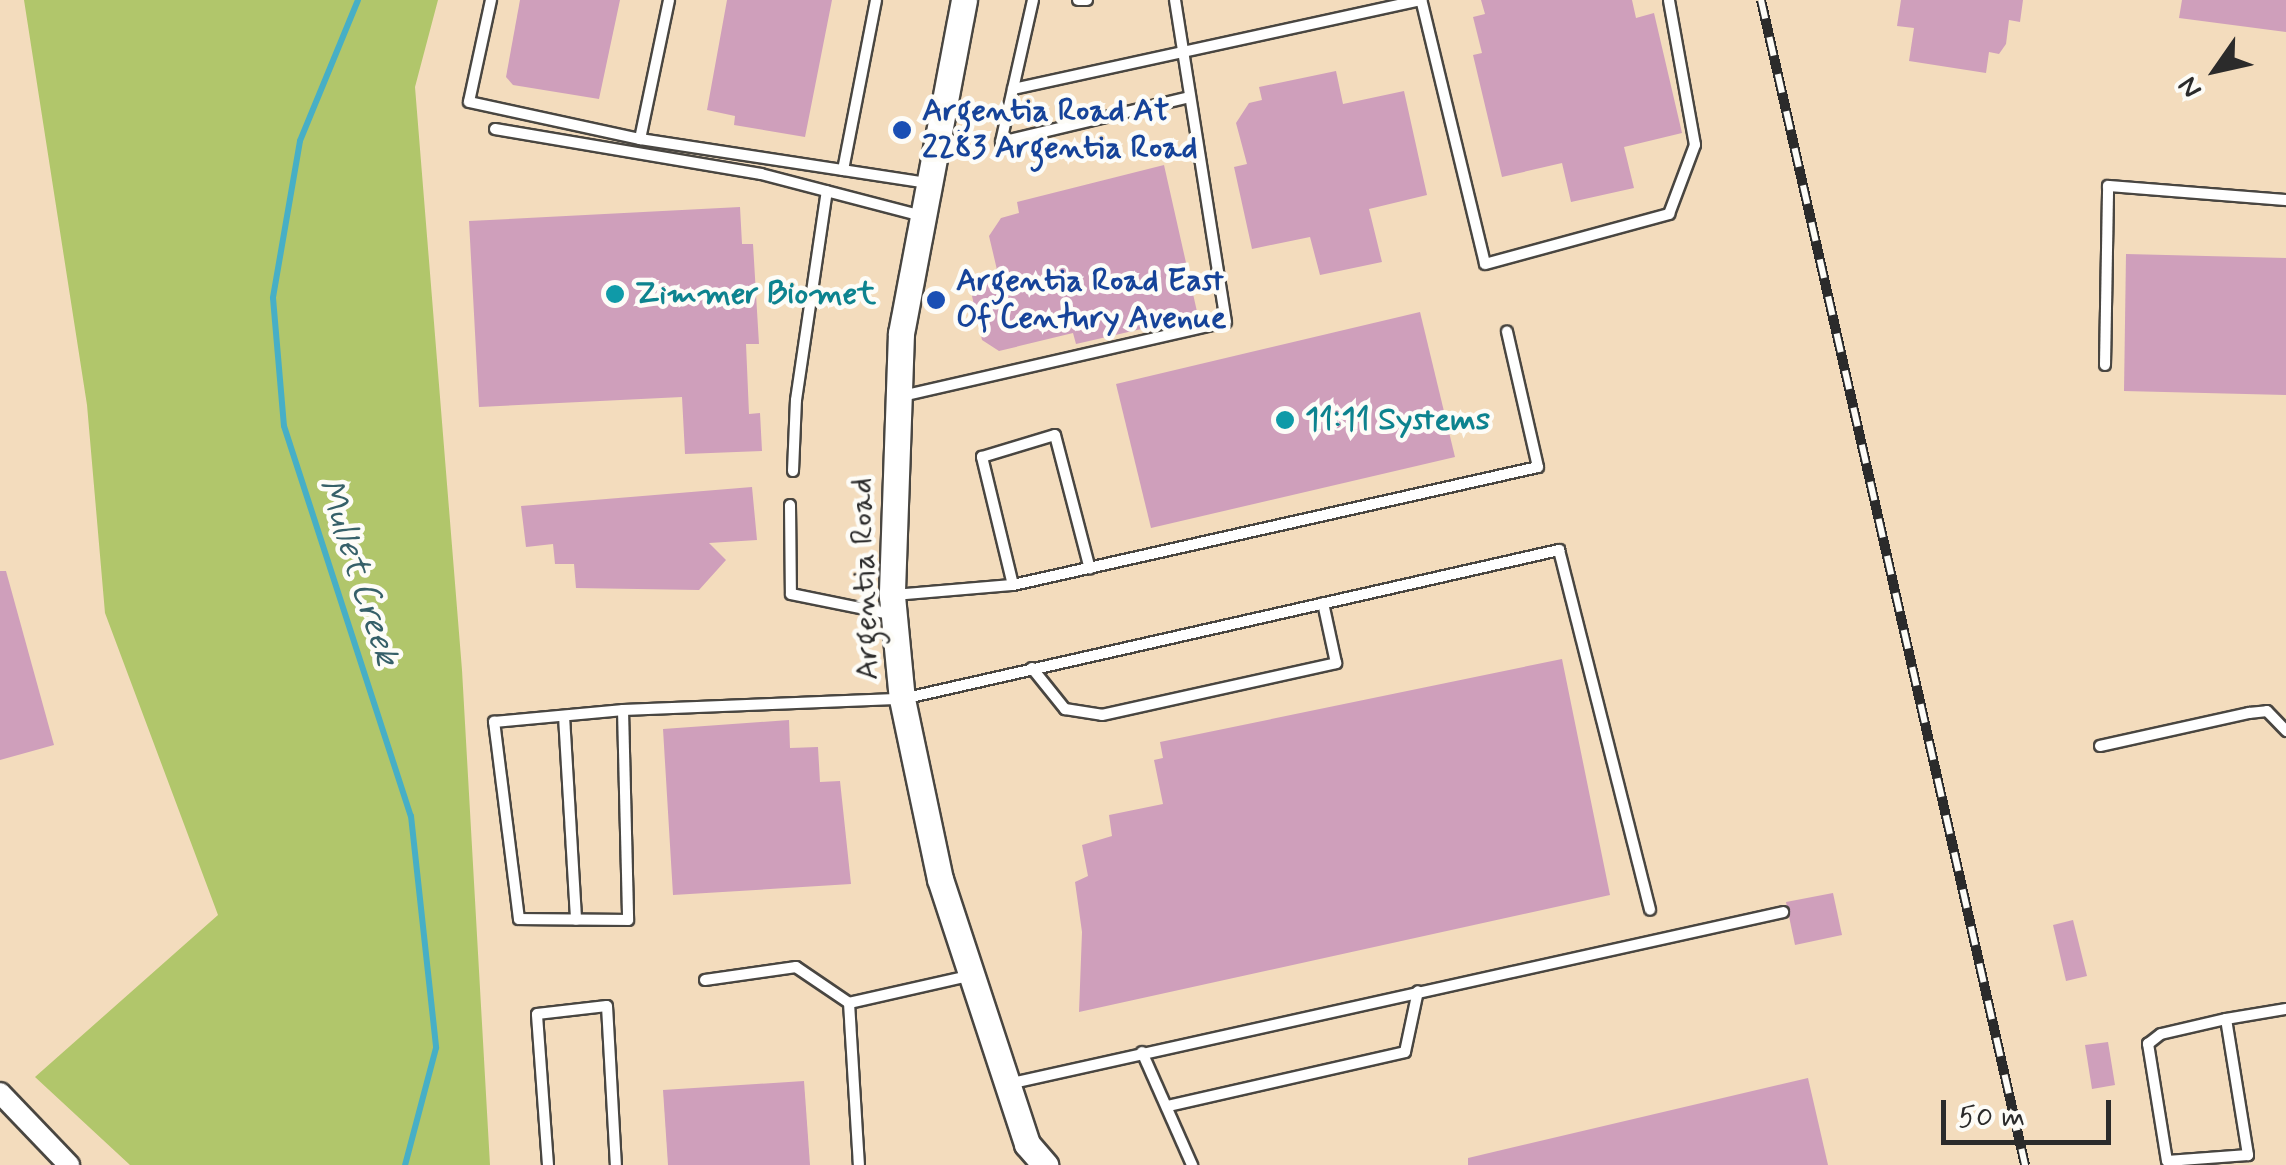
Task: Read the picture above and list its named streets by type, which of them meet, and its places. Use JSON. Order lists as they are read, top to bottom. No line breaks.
{"streets":{"street":["Argentia Road"]},"water":["Mullet Creek"],"places":["Argentia Road At 2283 Argentia Road","Zimmer Biomet","Argentia Road East Of Century Avenue","11:11 Systems"],"scale_bar":"50 m","north":"bottom left"}
